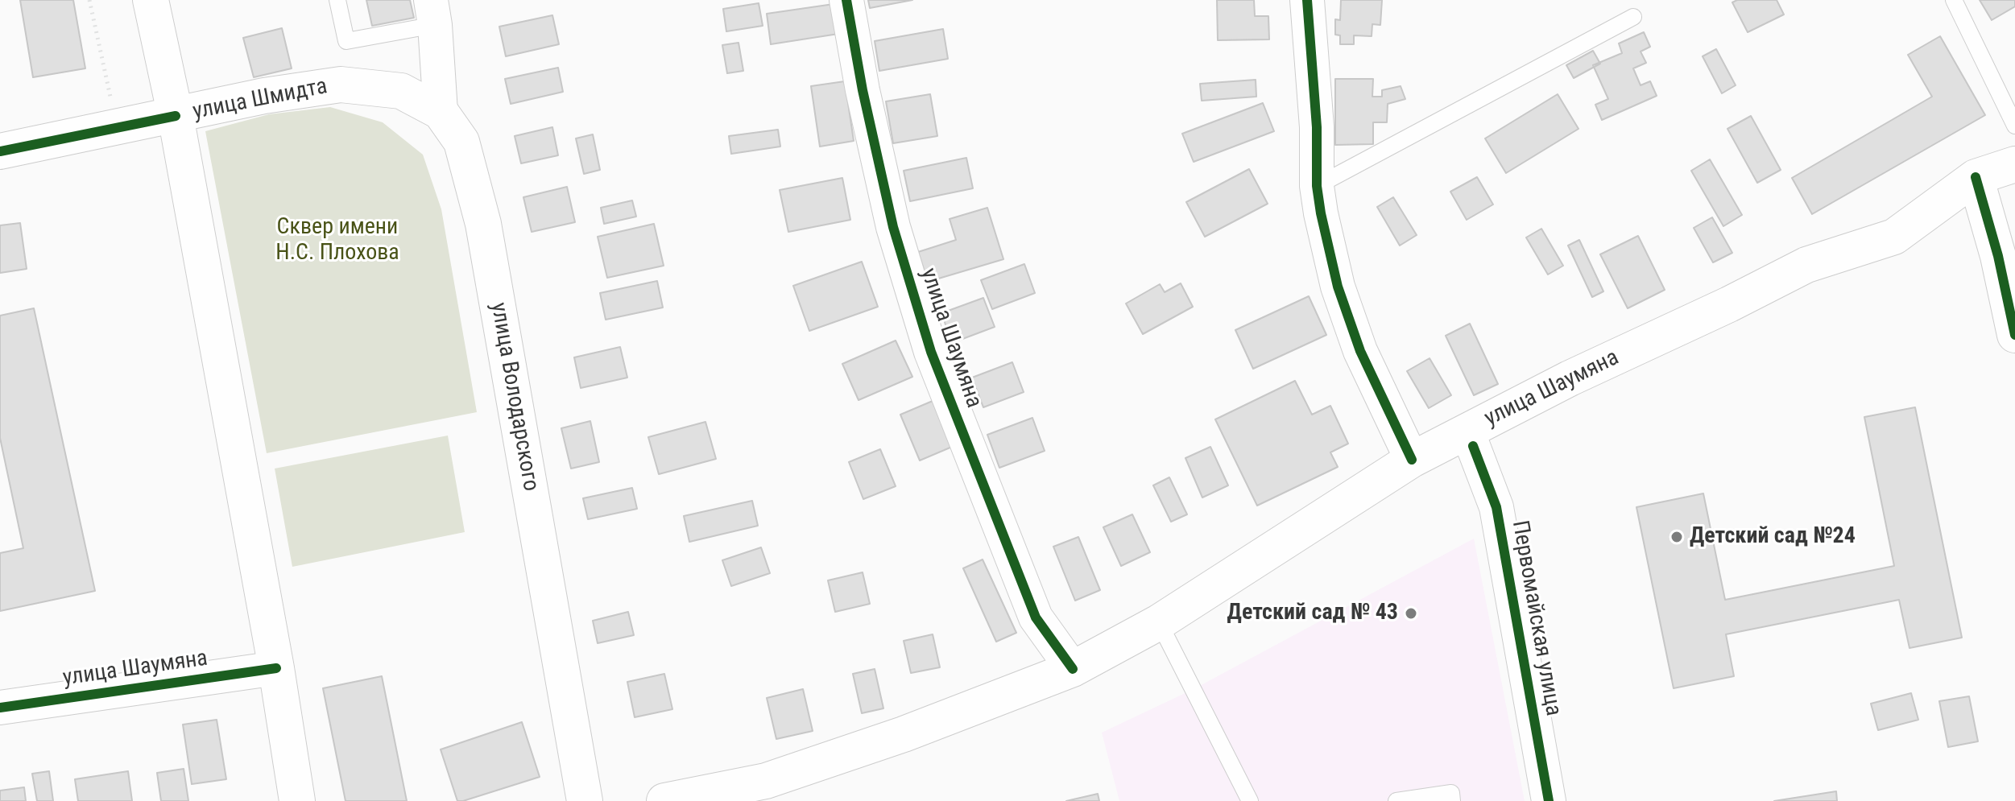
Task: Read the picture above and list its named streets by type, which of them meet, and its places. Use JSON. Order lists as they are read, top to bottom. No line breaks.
{"streets":{"main road":["улица Шмидта","улица Шаумяна","улица Володарского"],"street":["Первомайская улица"]},"crossings":[["улица Шмидта","улица Володарского"]],"parks":["Сквер имени Н.С. Плохова"],"places":["Детский сад №24","Детский сад № 43"]}
